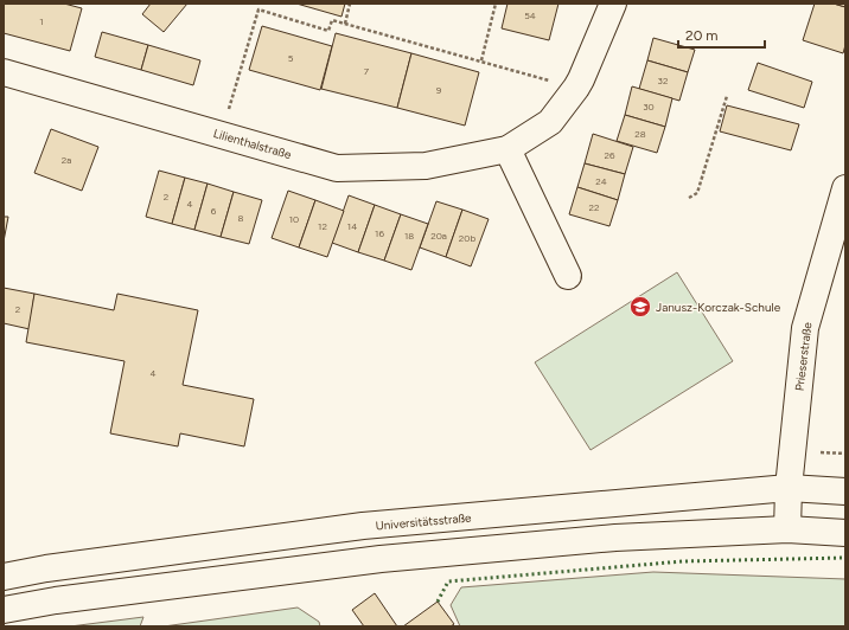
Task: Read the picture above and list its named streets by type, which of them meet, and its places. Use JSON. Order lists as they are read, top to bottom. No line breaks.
{"streets":{"main road":["Lilienthalstraße","Prieserstraße","Universitätsstraße"]},"crossings":[["Prieserstraße","Universitätsstraße"]],"places":{"school or university":["Janusz-Korczak-Schule"]},"house_numbers":["54","1","5","7","32","9","30","28","26","2a","24","2","4","22","6","8","10","12","14","16","18","20a","20b","2","4"],"scale_bar":"20 m"}
